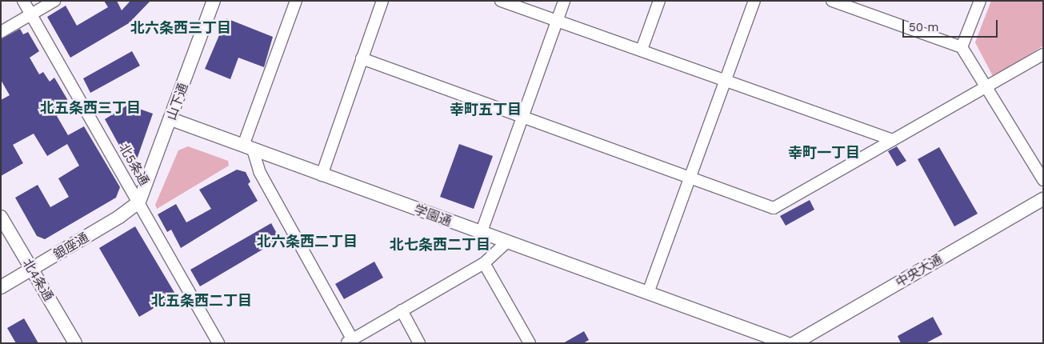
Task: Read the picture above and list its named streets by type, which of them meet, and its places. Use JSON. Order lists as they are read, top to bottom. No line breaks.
{"streets":{"street":["山下通","北5条通","学園通","銀座通","中央大通","北4条通"]},"crossings":[["山下通","北5条通"],["山下通","学園通"],["山下通","銀座通"],["北5条通","銀座通"],["銀座通","北4条通"]],"districts":["北六条西三丁目","北五条西三丁目","幸町五丁目","幸町一丁目","北六条西二丁目","北七条西二丁目","北五条西二丁目"],"scale_bar":"50 m"}
